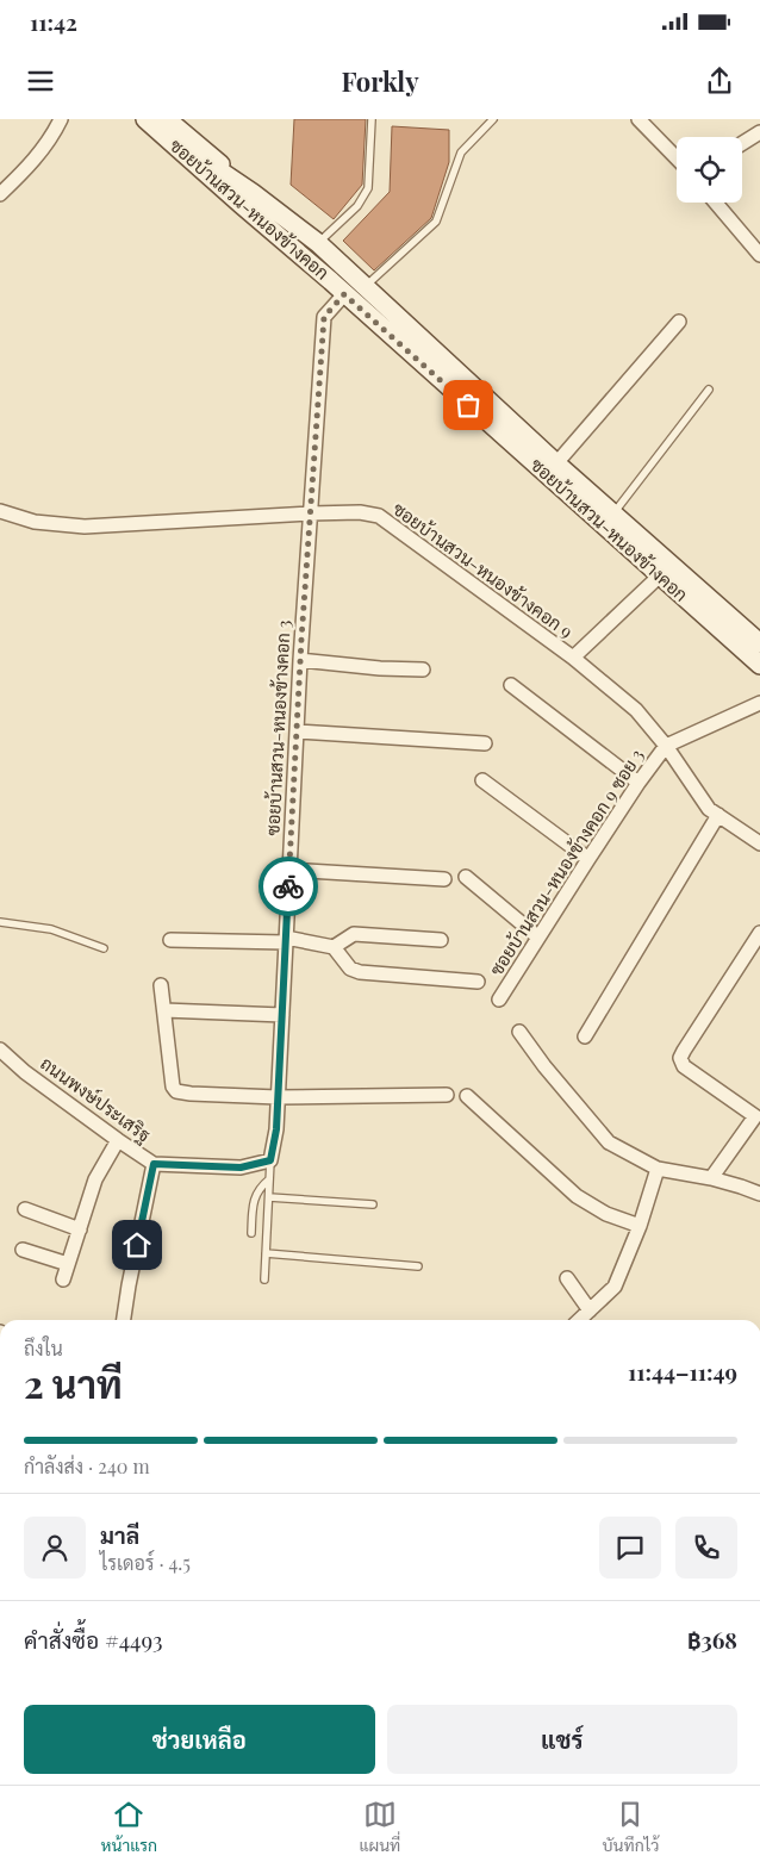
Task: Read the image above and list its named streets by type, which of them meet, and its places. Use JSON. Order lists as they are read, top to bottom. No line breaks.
{"streets":{"main road":["ซอยบ้านสวน-หนองข้างคอก"],"street":["ซอยบ้านสวน-หนองข้างคอก 9","ซอยบ้านสวน-หนองข้างคอก 3","ซอยบ้านสวน-หนองข้างคอก 9 ซอย 3","ถนนพงษ์ประเสริฐ"]},"crossings":[["ซอยบ้านสวน-หนองข้างคอก","ซอยบ้านสวน-หนองข้างคอก 3"],["ซอยบ้านสวน-หนองข้างคอก 9","ซอยบ้านสวน-หนองข้างคอก 3"],["ซอยบ้านสวน-หนองข้างคอก 9","ซอยบ้านสวน-หนองข้างคอก 9 ซอย 3"]],"page":{"status":"11:42","header":"Forkly","heading":["2 นาที","ถึงใน","11:44–11:49"],"panel":["มาลี","ไรเดอร์ · 4.5","คำสั่งซื้อ #4493","฿368"],"bar":"กำลังส่ง · 240 m","buttons":["ช่วยเหลือ","แชร์"],"tabs":["หน้าแรก","แผนที่","บันทึกไว้"]}}
